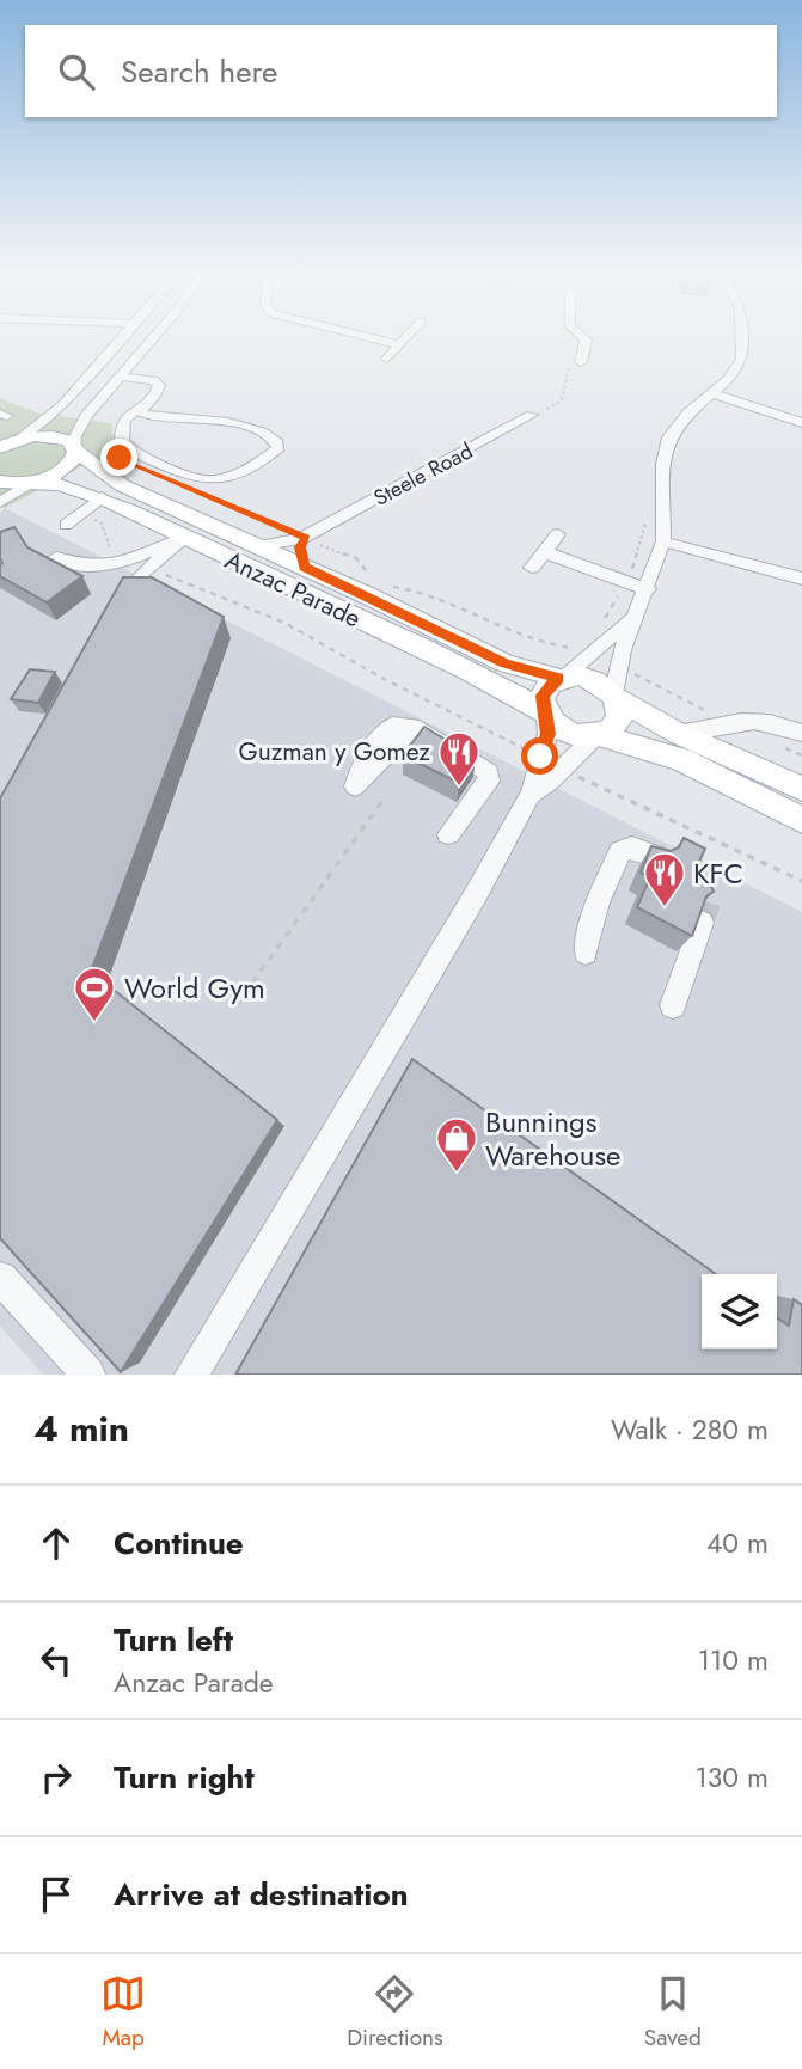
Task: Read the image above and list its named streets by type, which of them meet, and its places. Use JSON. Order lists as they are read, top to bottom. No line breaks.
{"streets":{"main road":["Anzac Parade"],"street":["Steele Road"]},"crossings":[["Steele Road","Anzac Parade"]],"places":{"restaurant":["Guzman y Gomez","KFC"],"sports":["World Gym"],"shop":["Bunnings Warehouse"]},"page":{"search":"Search here","heading":["4 min","Walk · 280 m"],"list":[["Continue","40 m"],["Turn left","Anzac Parade","110 m"],["Turn right","130 m"],"Arrive at destination"],"nav":["Map","Directions","Saved"]}}
